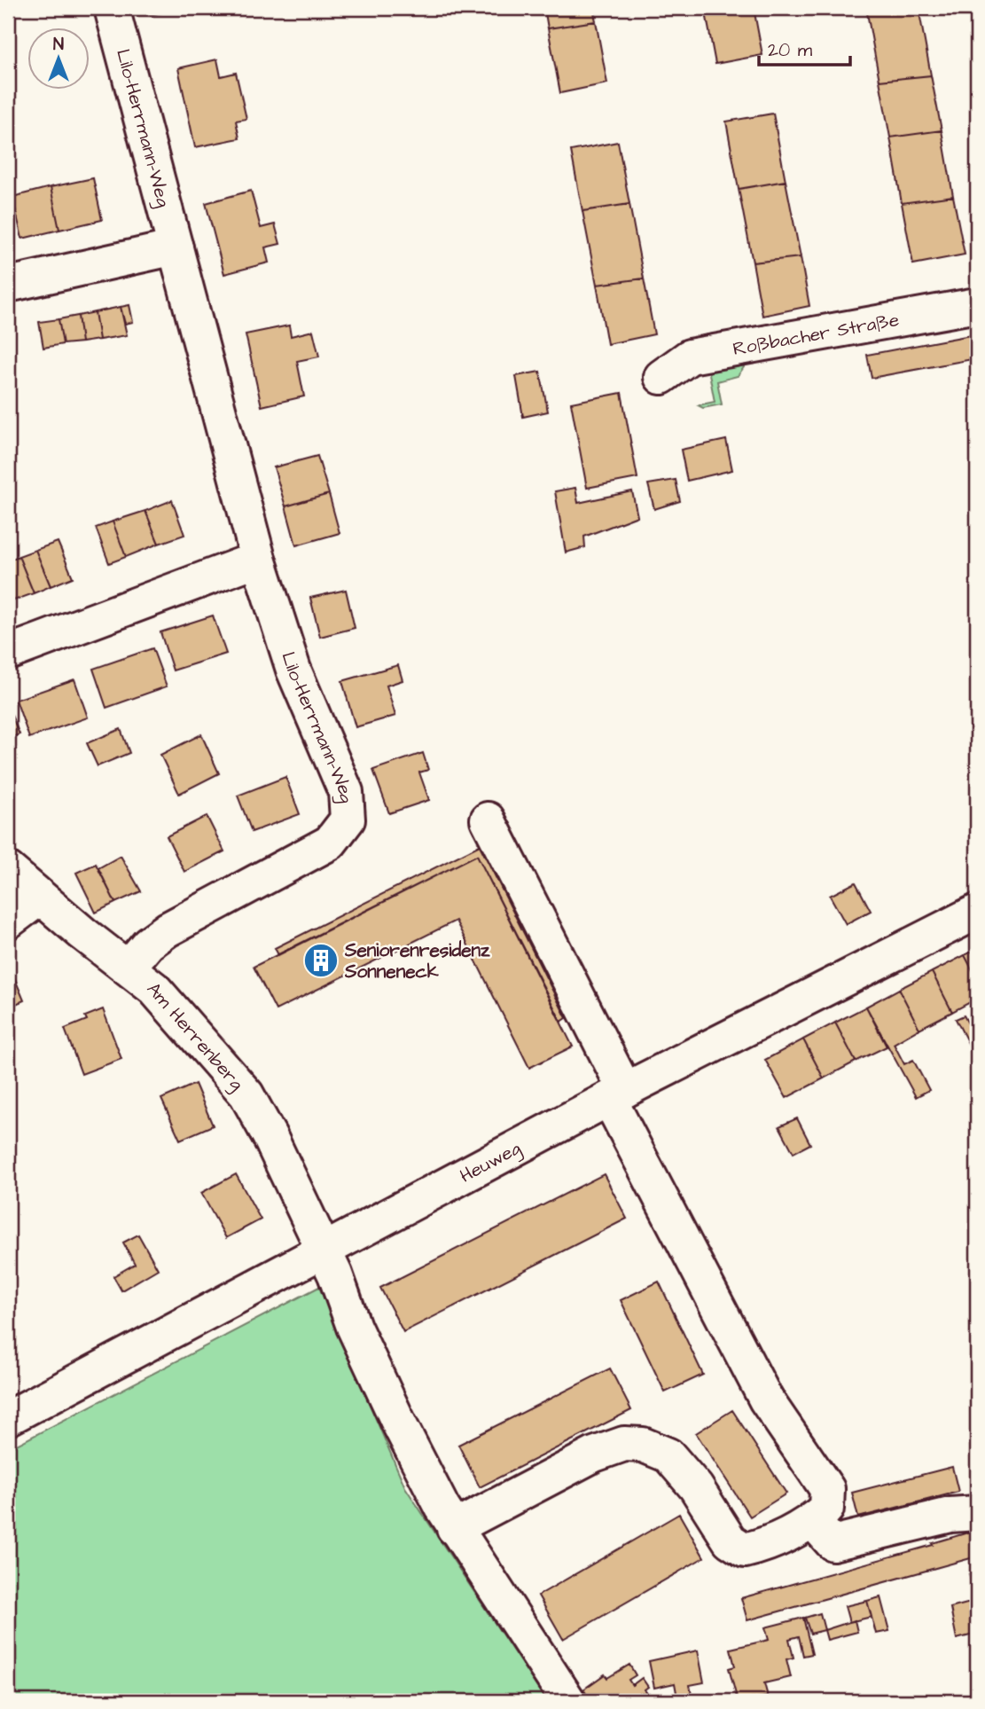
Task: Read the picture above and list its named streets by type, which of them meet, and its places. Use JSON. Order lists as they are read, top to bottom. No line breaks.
{"streets":{"street":["Lilo-Herrmann-Weg","Roßbacher Straße","Am Herrenberg","Heuweg"]},"crossings":[["Lilo-Herrmann-Weg","Am Herrenberg"],["Am Herrenberg","Heuweg"]],"places":{"building":["Seniorenresidenz Sonneneck"]},"scale_bar":"20 m","north":"top"}
